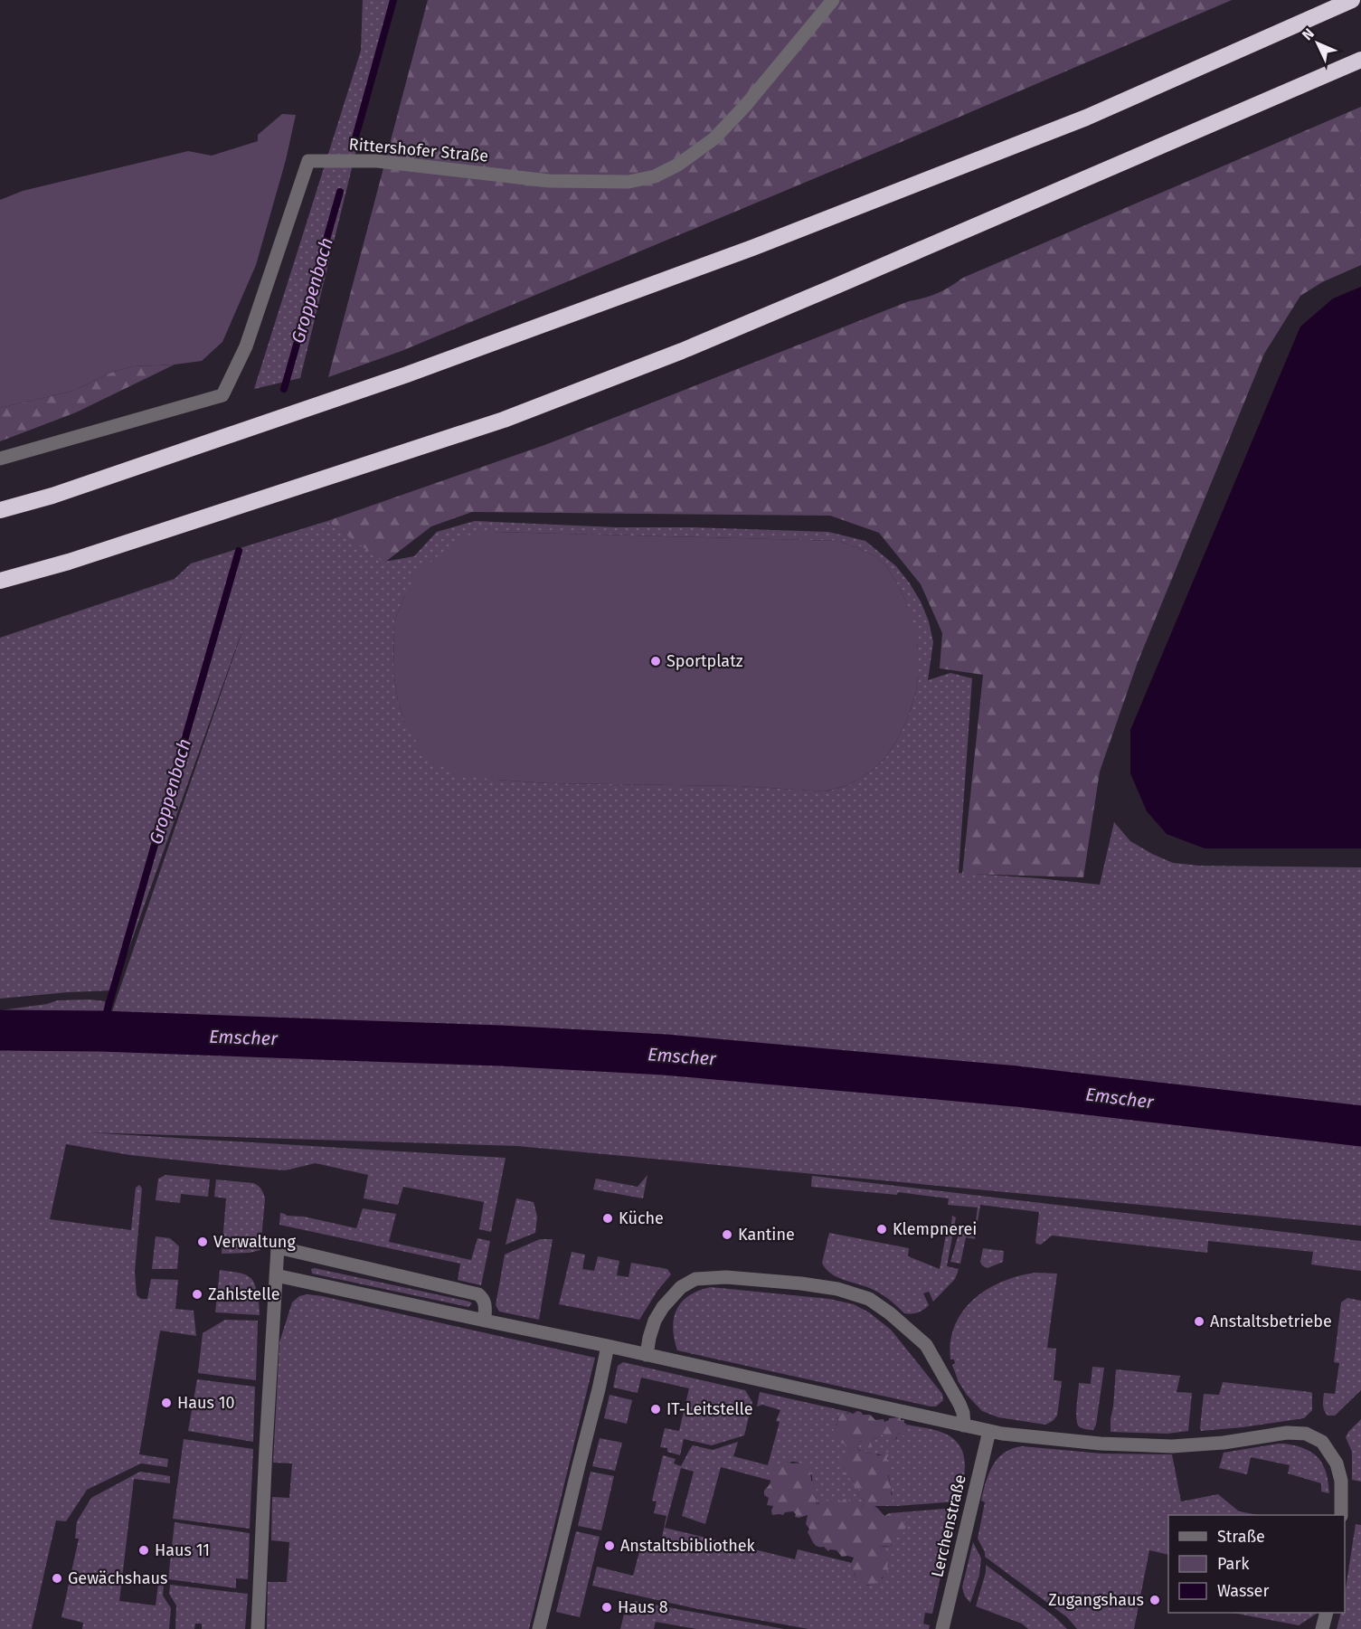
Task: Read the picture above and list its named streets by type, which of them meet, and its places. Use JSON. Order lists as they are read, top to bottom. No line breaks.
{"streets":{"street":["Rittershofer Straße","Lerchenstraße"]},"water":["Groppenbach","Emscher"],"places":["Sportplatz","Küche","Klempnerei","Kantine","Verwaltung","Zahlstelle","Anstaltsbetriebe","Haus 10","IT-Leitstelle","Anstaltsbibliothek","Haus 11","Gewächshaus","Zugangshaus","Haus 8"],"legend":["Straße","Park","Wasser"],"north":"top left"}
